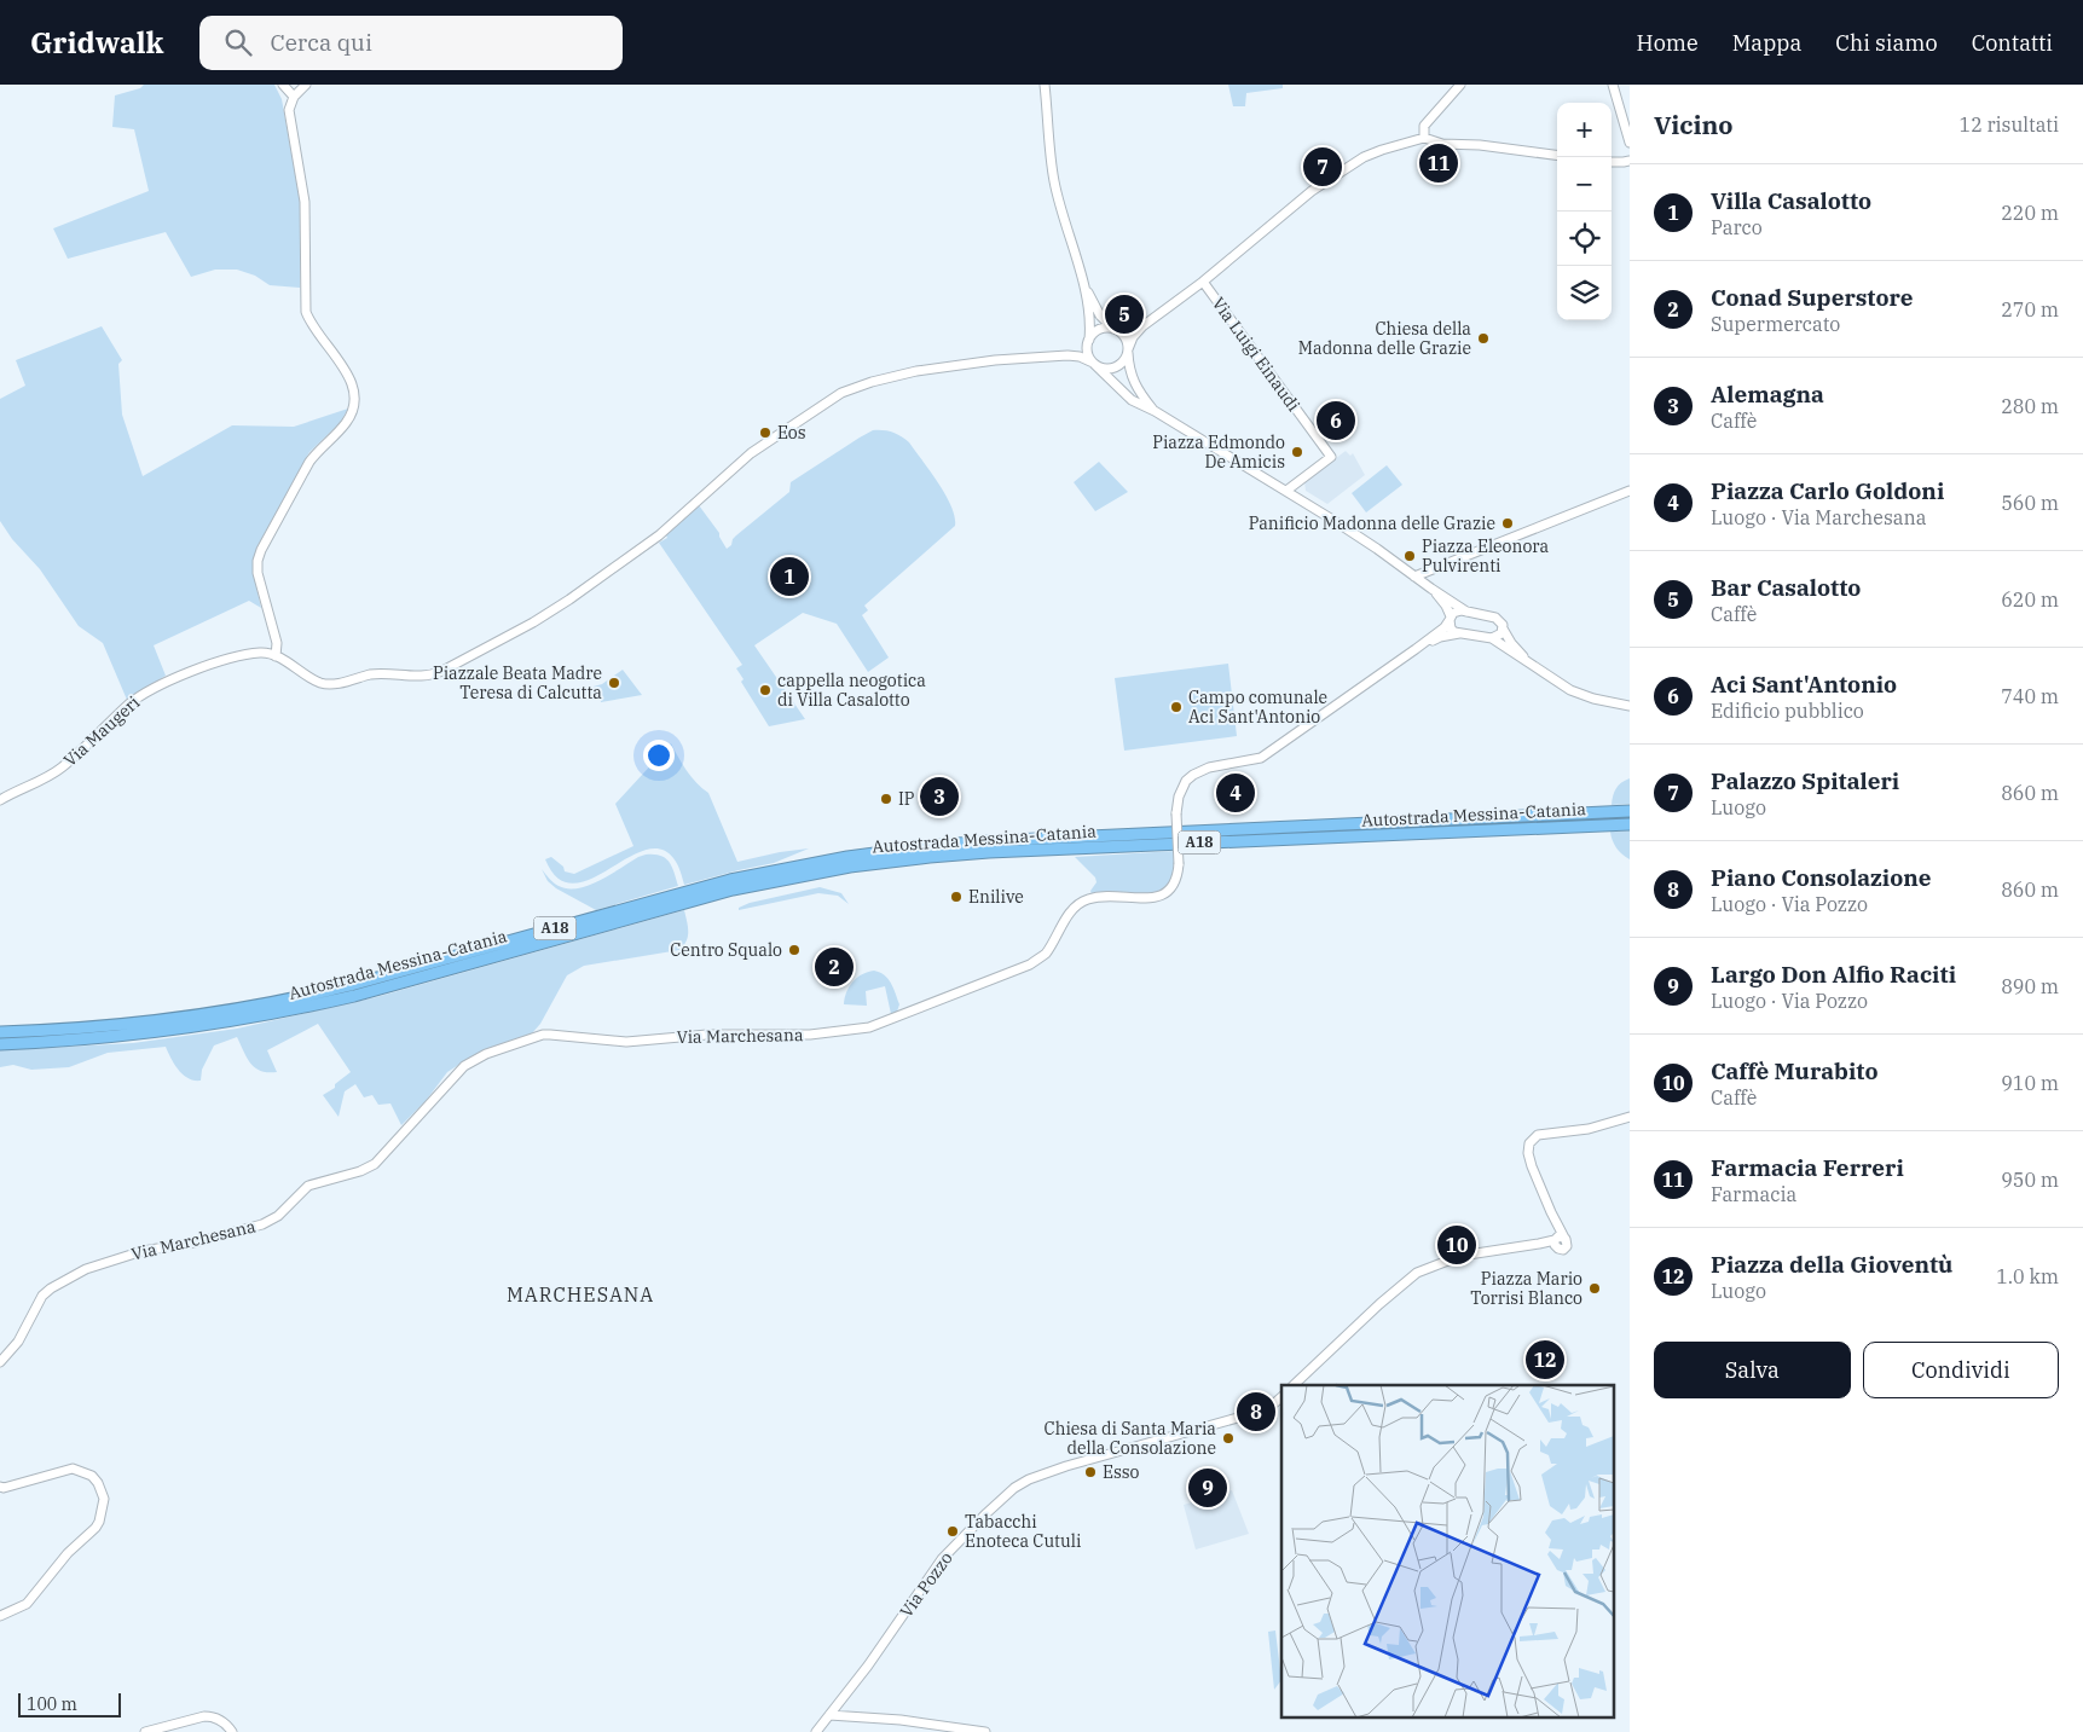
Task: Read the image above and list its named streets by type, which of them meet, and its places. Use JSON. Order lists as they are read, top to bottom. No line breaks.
{"streets":{"highway":["Autostrada Messina-Catania","A18"],"street":["Via Luigi Einaudi","Via Maugeri","Via Marchesana","Via Pozzo"]},"districts":["MARCHESANA"],"places":["Chiesa della Madonna delle Grazie","Eos","Piazza Edmondo De Amicis","Panificio Madonna delle Grazie","Piazza Eleonora Pulvirenti","Piazzale Beata Madre Teresa di Calcutta","cappella neogotica di Villa Casalotto","Campo comunale Aci Sant'Antonio","IP","Enilive","Centro Squalo","Piazza Mario Torrisi Blanco","Chiesa di Santa Maria della Consolazione","Esso","Tabacchi Enoteca Cutuli"],"scale_bar":"100 m","page":{"header":"Gridwalk","search":"Cerca qui","nav":["Home","Mappa","Chi siamo","Contatti"],"heading":["Vicino","12 risultati"],"map_buttons":["+","−"],"pins":["11","7","5","6","1","4","3","2","10","12","8","9"],"list":[{"mark":"1","name":"Villa Casalotto","note":"Parco","value":"220 m"},{"mark":"2","name":"Conad Superstore","note":"Supermercato","value":"270 m"},{"mark":"3","name":"Alemagna","note":"Caffè","value":"280 m"},{"mark":"4","name":"Piazza Carlo Goldoni","note":"Luogo · Via Marchesana","value":"560 m"},{"mark":"5","name":"Bar Casalotto","note":"Caffè","value":"620 m"},{"mark":"6","name":"Aci Sant'Antonio","note":"Edificio pubblico","value":"740 m"},{"mark":"7","name":"Palazzo Spitaleri","note":"Luogo","value":"860 m"},{"mark":"8","name":"Piano Consolazione","note":"Luogo · Via Pozzo","value":"860 m"},{"mark":"9","name":"Largo Don Alfio Raciti","note":"Luogo · Via Pozzo","value":"890 m"},{"mark":"10","name":"Caffè Murabito","note":"Caffè","value":"910 m"},{"mark":"11","name":"Farmacia Ferreri","note":"Farmacia","value":"950 m"},{"mark":"12","name":"Piazza della Gioventù","note":"Luogo","value":"1.0 km"}],"buttons":["Salva","Condividi"],"scale":"100 m"}}
